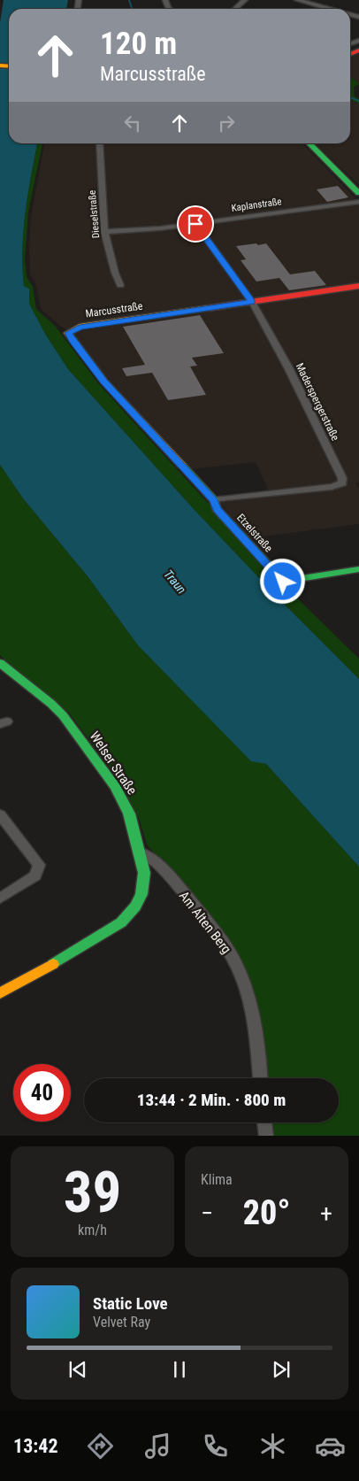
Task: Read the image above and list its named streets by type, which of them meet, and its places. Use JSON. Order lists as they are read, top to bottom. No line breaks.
{"streets":{"street":["Kaplanstraße","Dieselstraße","Marcusstraße","Maderspergerstraße","Etzelstraße","Welser Straße","Am Alten Berg"]},"crossings":[["Kaplanstraße","Dieselstraße"],["Kaplanstraße","Maderspergerstraße"],["Marcusstraße","Maderspergerstraße"],["Marcusstraße","Etzelstraße"],["Maderspergerstraße","Etzelstraße"],["Welser Straße","Am Alten Berg"]],"water":["Traun"],"page":{"turn":["120 m","Marcusstraße"],"limit":"40","trip":"13:44 · 2 Min. · 800 m","tile":[["39","km/h"],"Klima"],"heat":["−","20°","+"],"song":["Static Love","Velvet Ray"],"tabs":"13:42"}}
